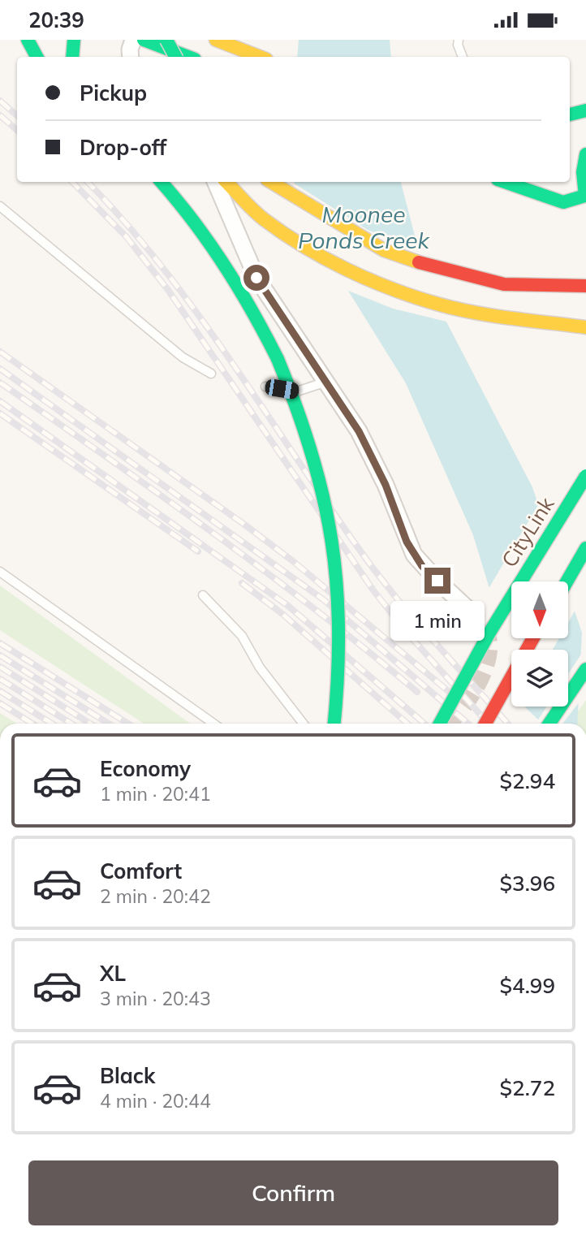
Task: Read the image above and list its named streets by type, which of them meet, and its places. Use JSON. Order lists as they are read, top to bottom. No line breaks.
{"streets":{"main road":["CityLink"]},"water":["Moonee Ponds Creek"],"north":"bottom","page":{"status":"20:39","banner":["Pickup","Drop-off"],"bubble":"1 min","list":[{"name":"Economy","note":"1 min · 20:41","value":"$2.94"},{"name":"Comfort","note":"2 min · 20:42","value":"$3.96"},{"name":"XL","note":"3 min · 20:43","value":"$4.99"},{"name":"Black","note":"4 min · 20:44","value":"$2.72"}],"buttons":"Confirm"}}
